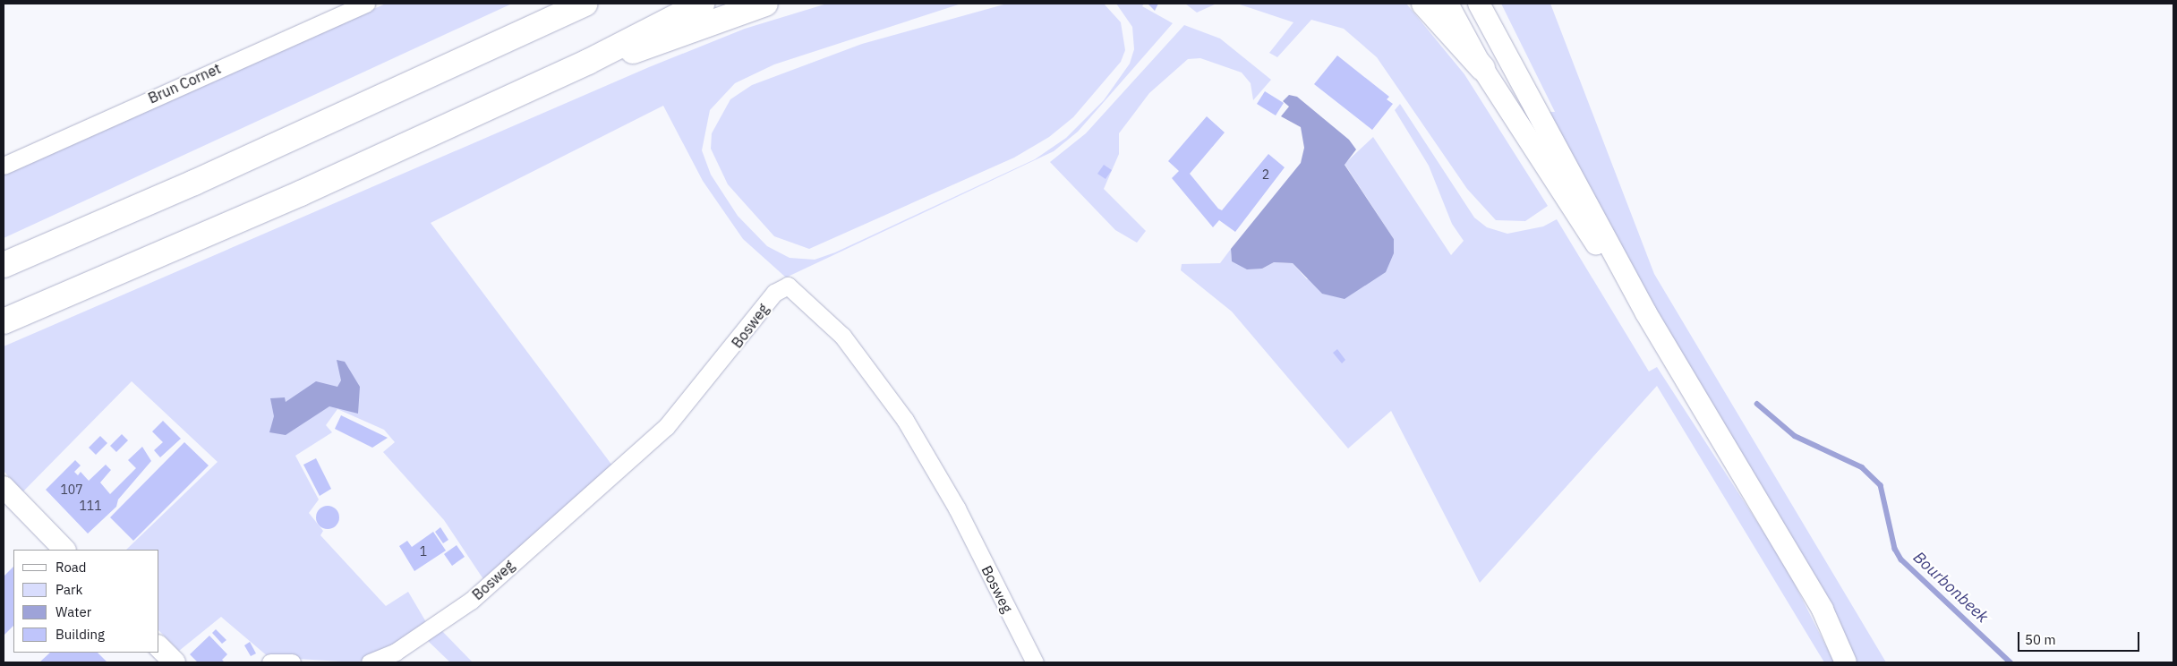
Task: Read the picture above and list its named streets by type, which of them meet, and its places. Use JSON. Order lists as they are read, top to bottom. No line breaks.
{"streets":{"street":["Brun Cornet","Bosweg"]},"water":["Bourbonbeek"],"house_numbers":["2","107","111","1"],"legend":["Road","Park","Water","Building"],"scale_bar":"50 m"}
